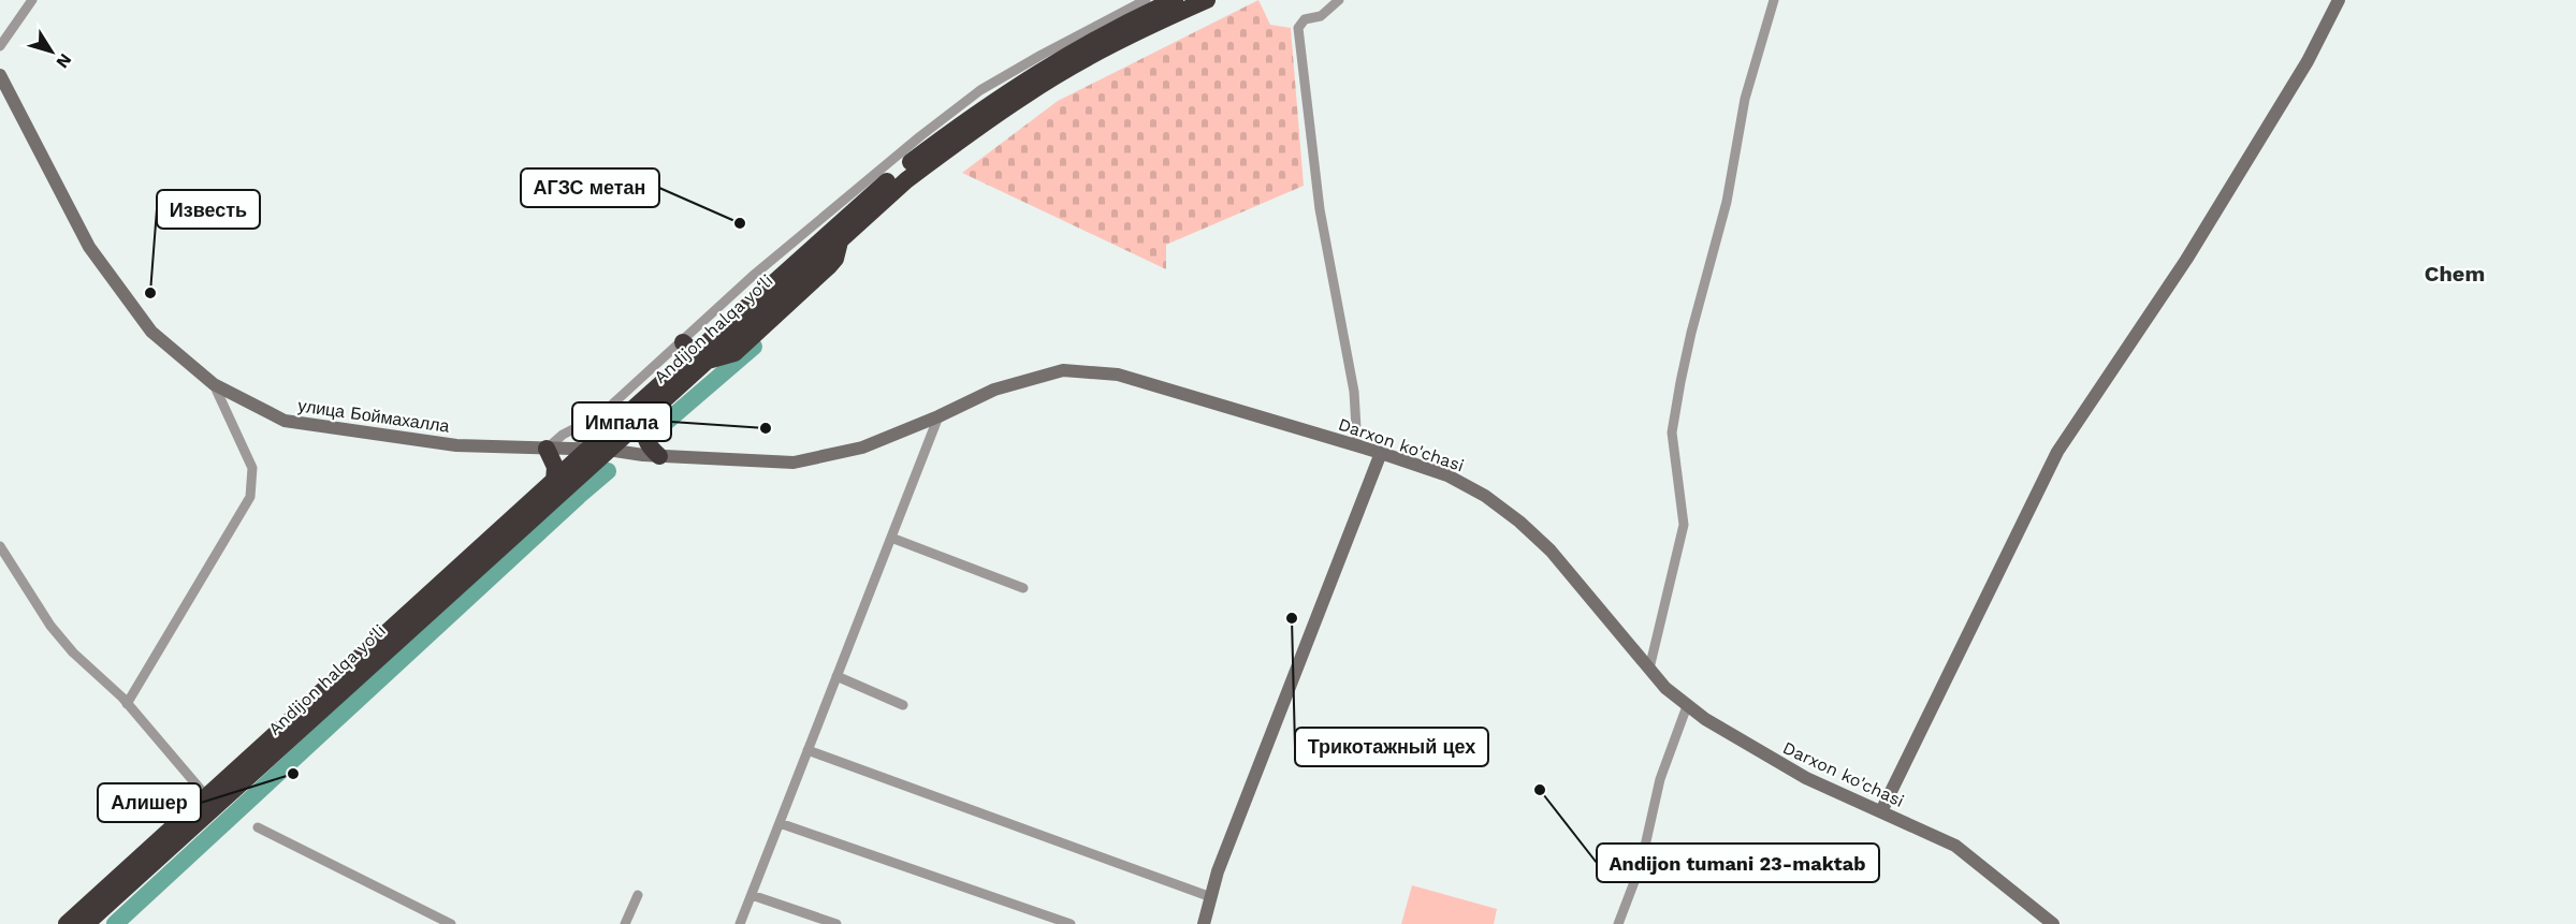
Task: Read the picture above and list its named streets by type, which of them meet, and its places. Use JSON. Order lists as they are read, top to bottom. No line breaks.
{"streets":{"highway":["Andijon halqa yo‘li"],"main road":["улица Боймахалла","Darxon ko'chasi"]},"crossings":[["Andijon halqa yo‘li","улица Боймахалла"],["Andijon halqa yo‘li","Darxon ko'chasi"],["улица Боймахалла","Darxon ko'chasi"]],"districts":["Chem"],"places":["АГЗС метан","Известь","Импала","Трикотажный цех","Алишер","Andijon tumani 23-maktab"],"north":"bottom right"}
